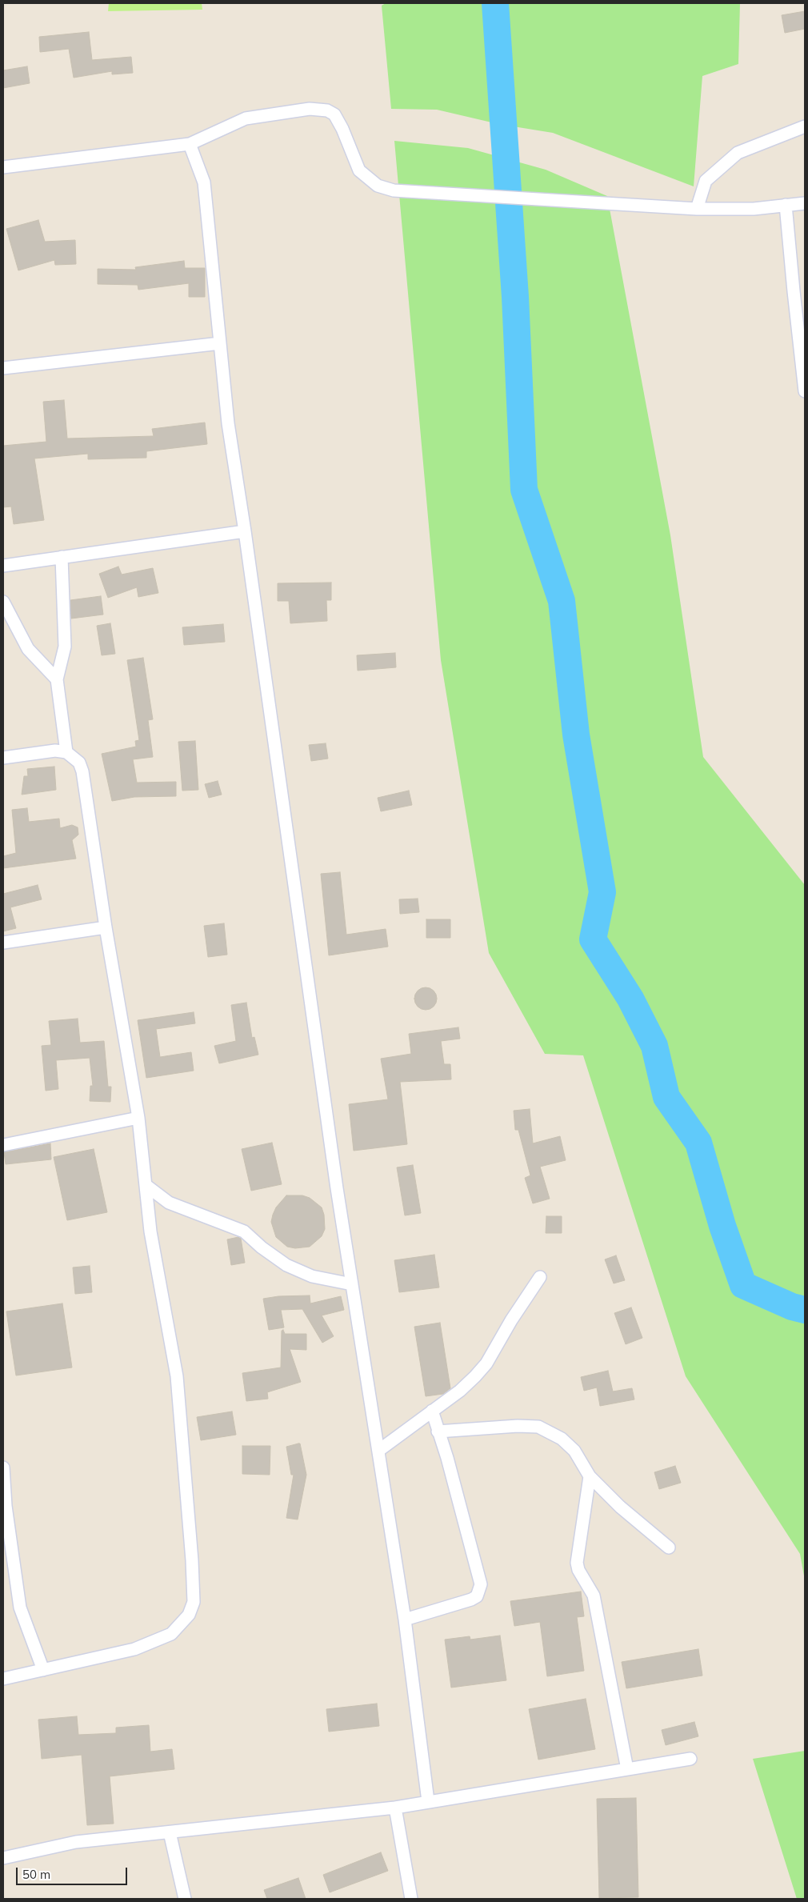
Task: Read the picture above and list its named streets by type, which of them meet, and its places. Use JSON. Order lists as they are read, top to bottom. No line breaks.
{"scale_bar":"50 m"}
